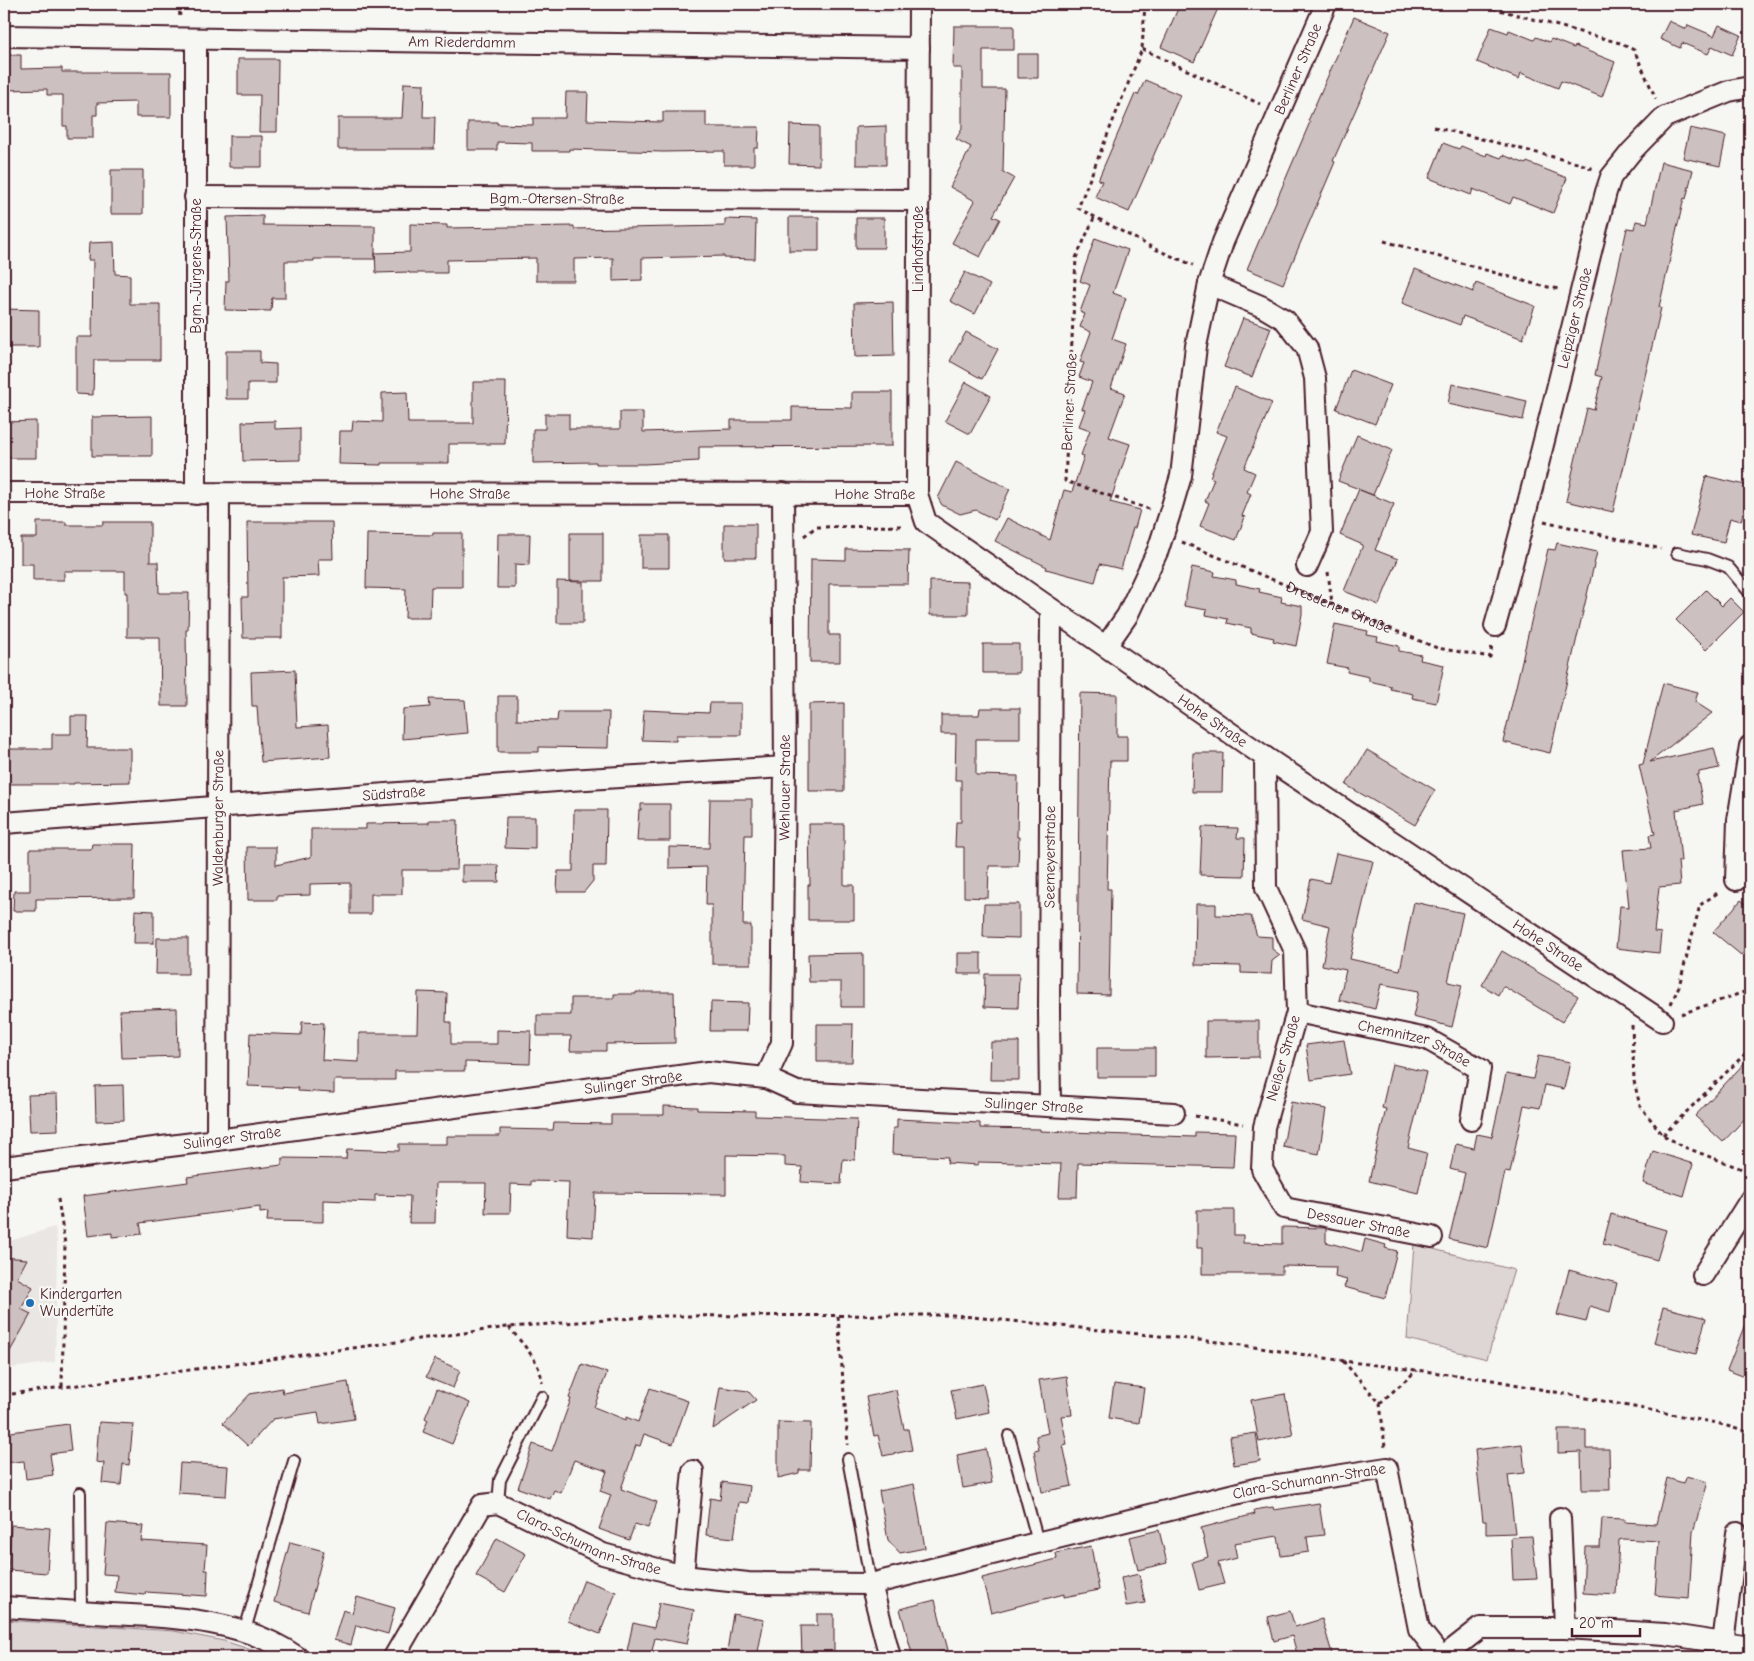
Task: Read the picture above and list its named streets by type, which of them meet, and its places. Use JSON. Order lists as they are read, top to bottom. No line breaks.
{"streets":{"street":["Am Riederdamm","Berliner Straße","Bgm.-Otersen-Straße","Lindhofstraße","Bgm.-Jürgens-Straße","Leipziger Straße","Hohe Straße","Dresdener Straße","Wehlauer Straße","Südstraße","Waldenburger Straße","Seemeyerstraße","Chemnitzer Straße","Neißer Straße","Sulinger Straße","Dessauer Straße","Clara-Schumann-Straße"]},"crossings":[["Am Riederdamm","Lindhofstraße"],["Am Riederdamm","Bgm.-Jürgens-Straße"],["Berliner Straße","Hohe Straße"],["Berliner Straße","Dresdener Straße"],["Bgm.-Otersen-Straße","Lindhofstraße"],["Bgm.-Otersen-Straße","Bgm.-Jürgens-Straße"],["Lindhofstraße","Hohe Straße"],["Bgm.-Jürgens-Straße","Hohe Straße"],["Leipziger Straße","Dresdener Straße"],["Hohe Straße","Wehlauer Straße"],["Hohe Straße","Waldenburger Straße"],["Hohe Straße","Seemeyerstraße"],["Hohe Straße","Neißer Straße"],["Wehlauer Straße","Südstraße"],["Wehlauer Straße","Sulinger Straße"],["Südstraße","Waldenburger Straße"],["Waldenburger Straße","Sulinger Straße"],["Seemeyerstraße","Sulinger Straße"],["Chemnitzer Straße","Neißer Straße"],["Neißer Straße","Dessauer Straße"]],"places":["Kindergarten Wundertüte"],"scale_bar":"20 m"}
